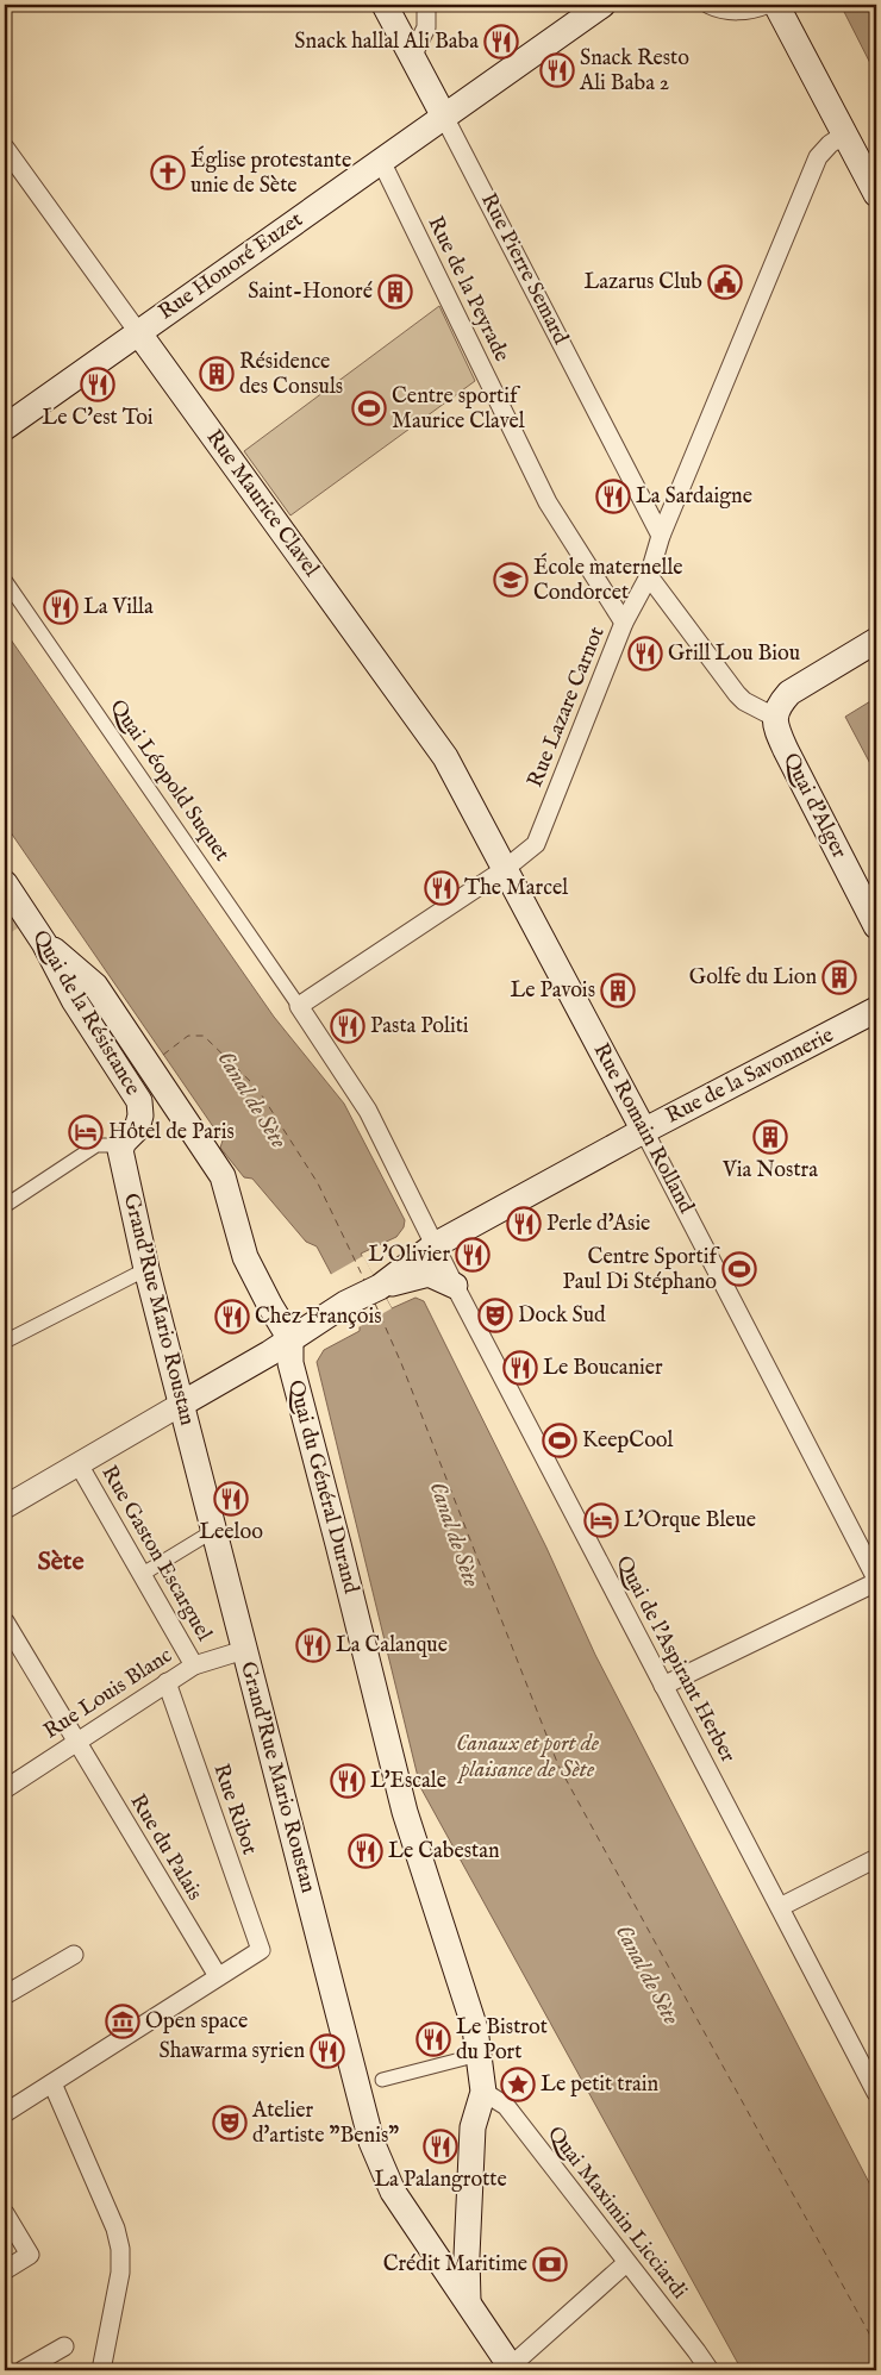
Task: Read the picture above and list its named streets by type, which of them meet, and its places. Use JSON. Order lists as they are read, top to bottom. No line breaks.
{"streets":{"main road":["Rue Honoré Euzet","Rue Pierre Semard","Rue Maurice Clavel","Quai d'Alger","Quai de la Résistance","Rue de la Savonnerie","Rue Romain Rolland","Grand'Rue Mario Roustan","Quai du Général Durand"],"street":["Rue de la Peyrade","Rue Lazare Carnot","Quai Léopold Suquet","Rue Gaston Escarguel","Quai de l'Aspirant Herber","Rue Louis Blanc","Rue Ribot","Rue du Palais","Quai Maximin Licciardi"]},"crossings":[["Rue Honoré Euzet","Rue Pierre Semard"],["Rue Honoré Euzet","Rue de la Peyrade"],["Rue Honoré Euzet","Rue Maurice Clavel"],["Rue Pierre Semard","Rue Lazare Carnot"],["Rue de la Peyrade","Rue Lazare Carnot"],["Rue Maurice Clavel","Rue Lazare Carnot"],["Rue Maurice Clavel","Rue Romain Rolland"],["Rue Lazare Carnot","Quai Léopold Suquet"],["Rue Lazare Carnot","Rue Romain Rolland"],["Rue Lazare Carnot","Quai de l'Aspirant Herber"],["Quai Léopold Suquet","Quai de l'Aspirant Herber"],["Quai de la Résistance","Grand'Rue Mario Roustan"],["Quai de la Résistance","Quai du Général Durand"],["Rue de la Savonnerie","Rue Romain Rolland"],["Rue de la Savonnerie","Quai de l'Aspirant Herber"],["Grand'Rue Mario Roustan","Rue Louis Blanc"],["Quai du Général Durand","Quai Maximin Licciardi"],["Rue Gaston Escarguel","Rue Louis Blanc"],["Rue Louis Blanc","Rue Ribot"],["Rue Louis Blanc","Rue du Palais"],["Rue Ribot","Rue du Palais"]],"districts":["Sète"],"water":["Canal de Sète","Canaux et port de plaisance de Sète"],"places":{"restaurant":["Snack hallal Ali Baba","Snack Resto Ali Baba 2","Le C'est Toi","La Sardaigne","La Villa","Grill Lou Biou","The Marcel","Pasta Politi","Perle d'Asie","L'Olivier","Chez François","Le Boucanier","Leeloo","La Calanque","L'Escale","Le Cabestan","Le Bistrot du Port","Shawarma syrien","La Palangrotte"],"church":["Église protestante unie de Sète"],"public building":["Lazarus Club"],"building":["Saint-Honoré","Résidence des Consuls","Golfe du Lion","Le Pavois","Via Nostra"],"sports":["Centre sportif Maurice Clavel","Centre Sportif Paul Di Stéphano","KeepCool"],"school or university":["École maternelle Condorcet"],"hotel":["Hôtel de Paris","L'Orque Bleue"],"theatre":["Dock Sud","Atelier d'artiste \"Benis\""],"museum":["Open space"],"place":["Le petit train"],"bank":["Crédit Maritime"]}}
